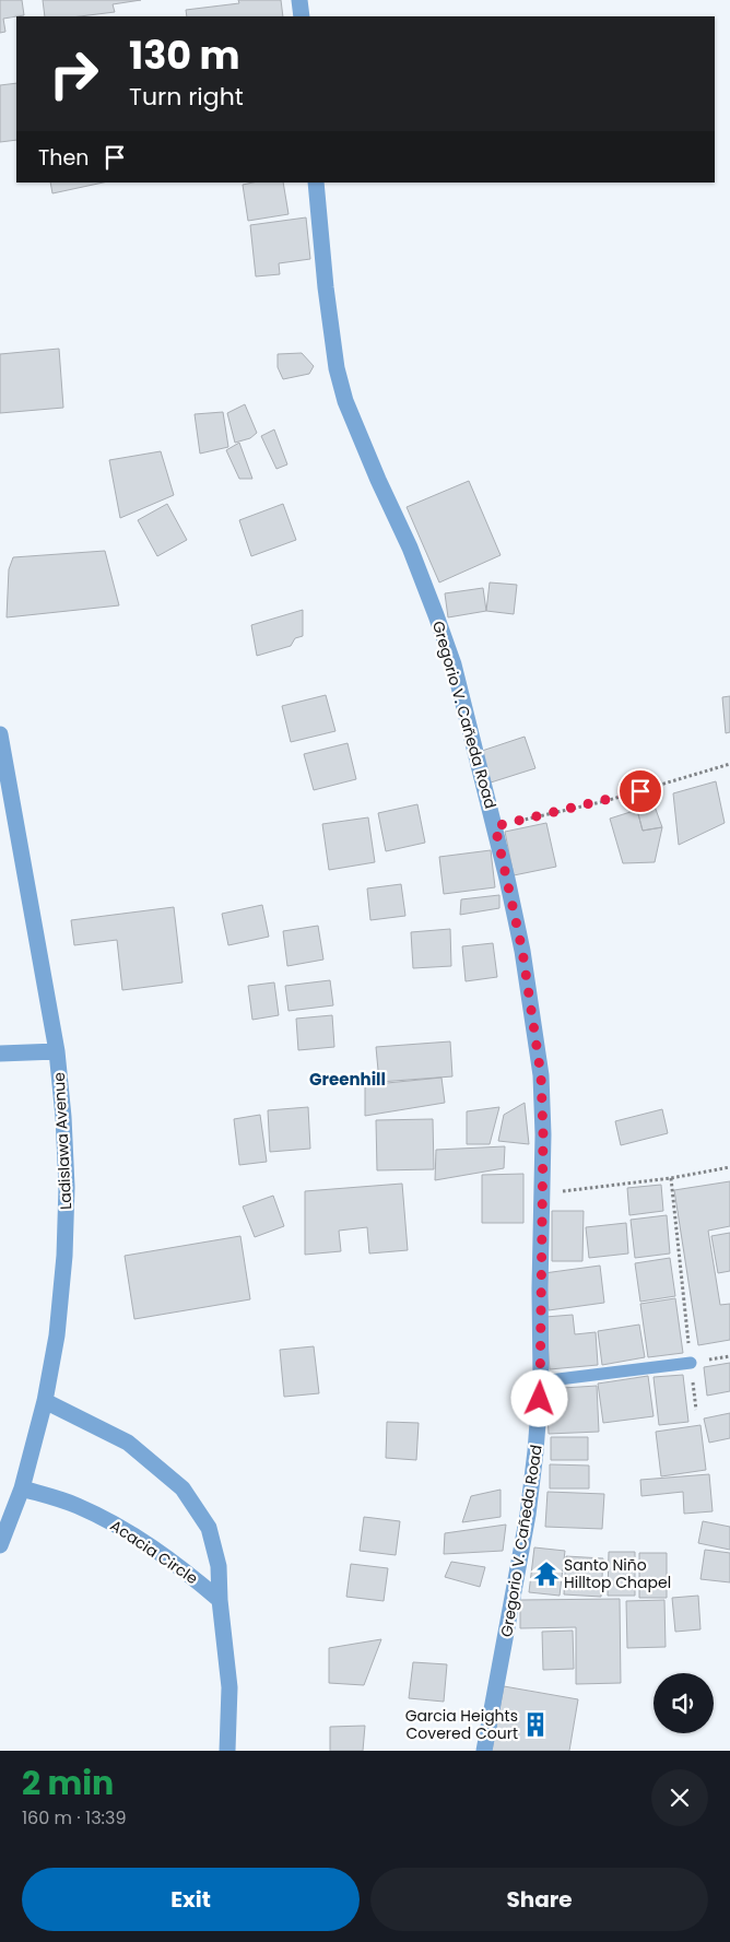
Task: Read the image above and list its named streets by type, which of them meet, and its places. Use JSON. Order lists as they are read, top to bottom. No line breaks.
{"streets":{"street":["Gregorio V. Cañeda Road","Ladislawa Avenue","Acacia Circle"]},"crossings":[["Ladislawa Avenue","Acacia Circle"]],"districts":["Greenhill"],"places":{"temple":["Santo Niño Hilltop Chapel"],"building":["Garcia Heights Covered Court"]},"page":{"turn":["130 m","Turn right"],"then":"Then","heading":["2 min","160 m · 13:39"],"buttons":["Exit","Share"]}}
